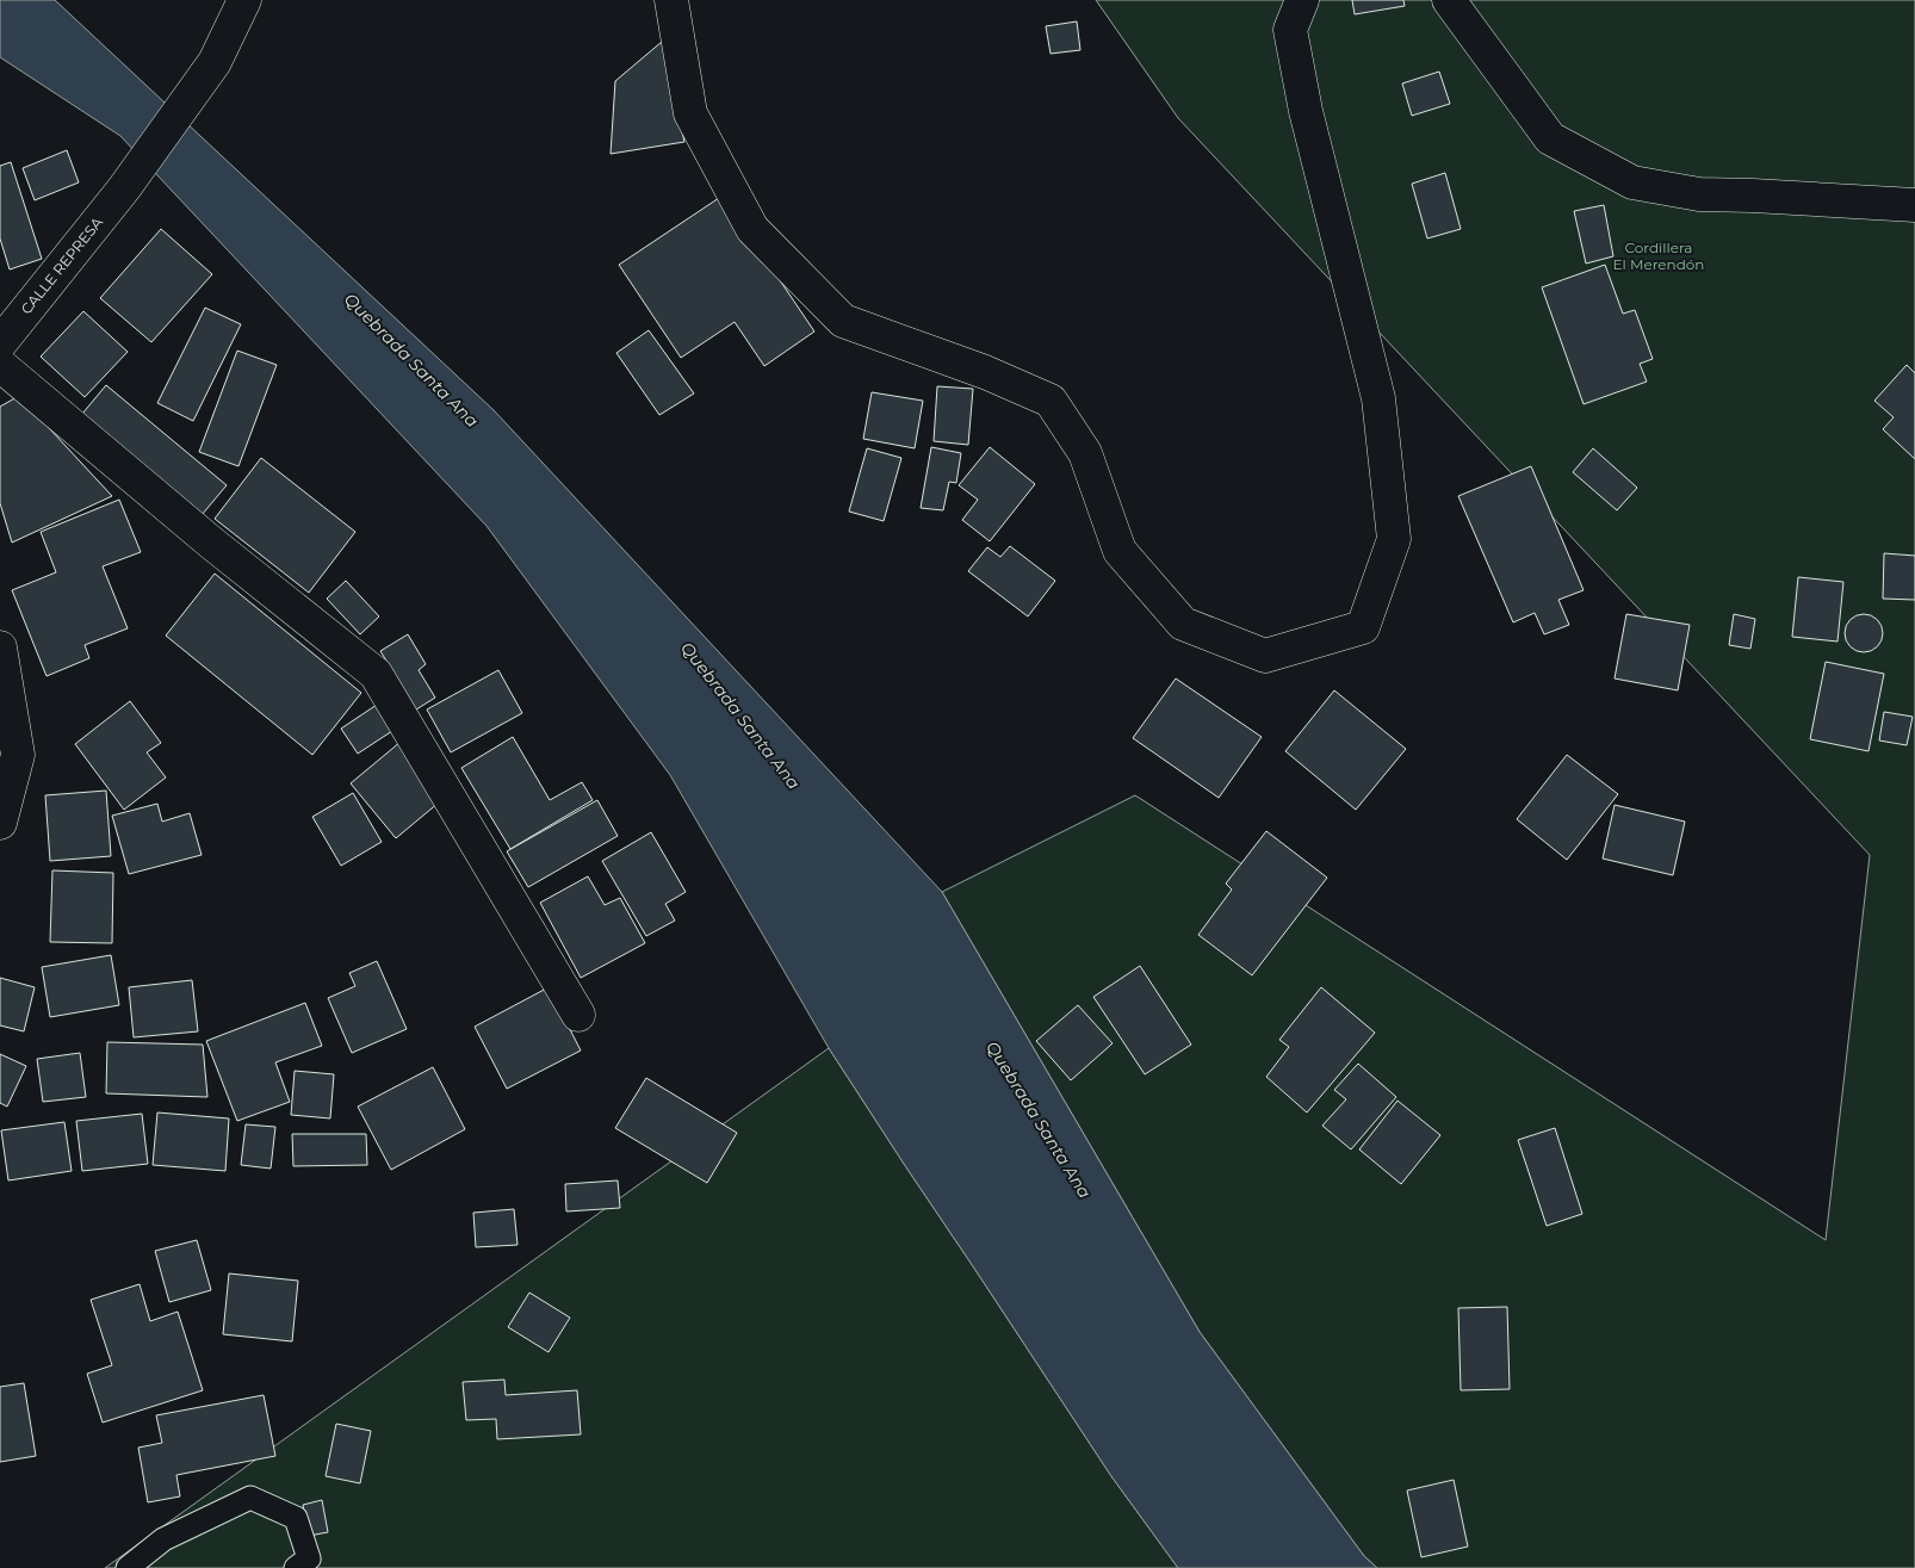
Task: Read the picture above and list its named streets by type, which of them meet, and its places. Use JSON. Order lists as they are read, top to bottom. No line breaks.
{"streets":{"street":["CALLE REPRESA"]},"water":["Quebrada Santa Ana"],"parks":["Cordillera El Merendón"]}
